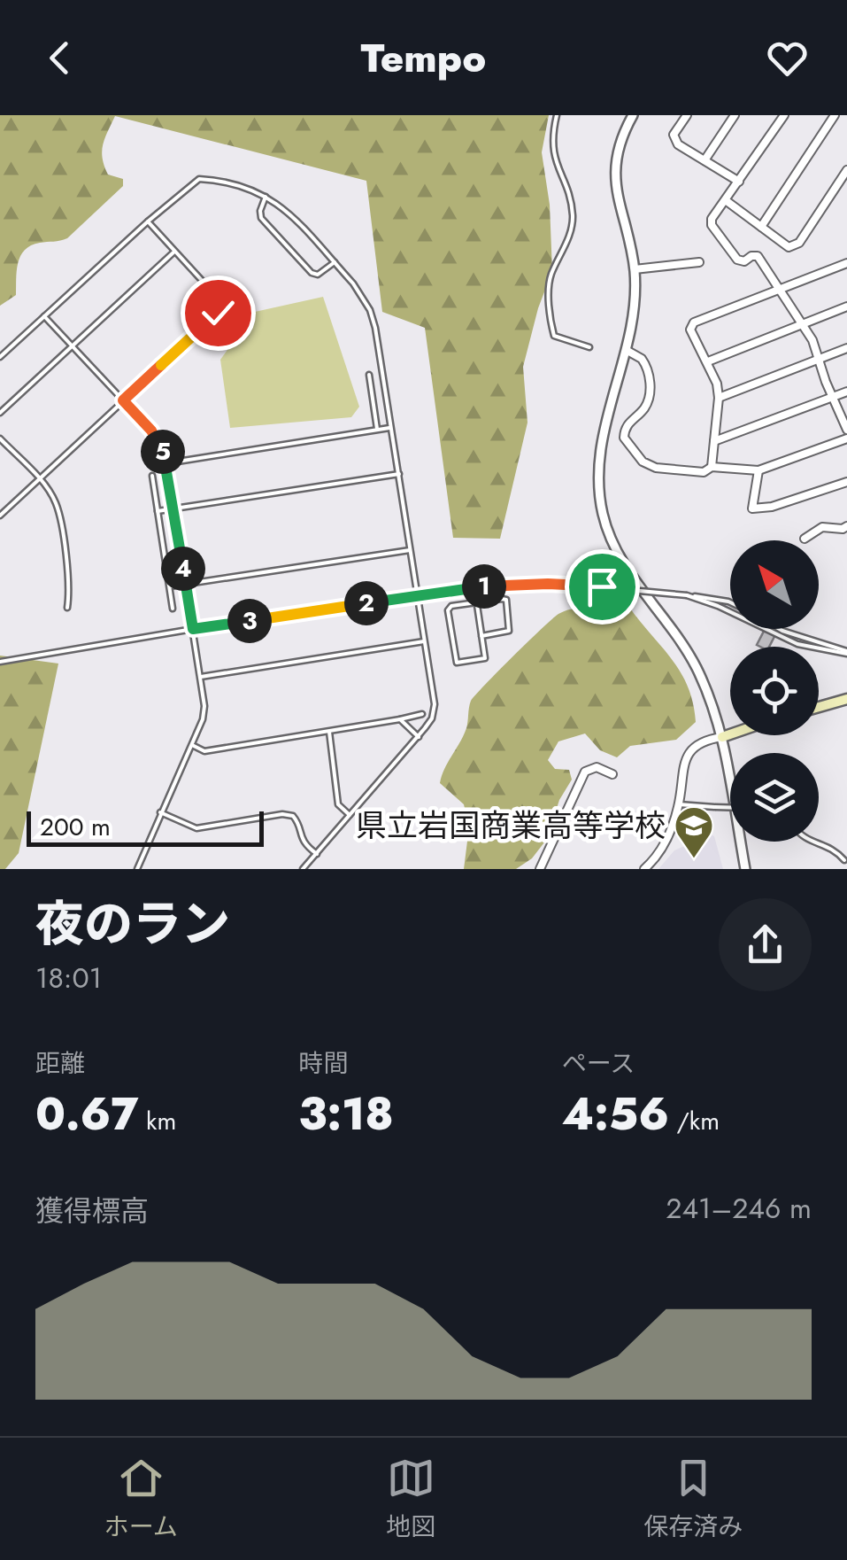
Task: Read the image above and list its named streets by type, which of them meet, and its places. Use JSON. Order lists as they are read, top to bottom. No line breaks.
{"places":{"school or university":["県立岩国商業高等学校"]},"scale_bar":"200 m","north":"top left","page":{"header":"Tempo","pins":["5","4","1","2","3"],"scale":"200 m","heading":["夜のラン","18:01"],"stats":[["距離","0.67 km"],["時間","3:18"],["ペース","4:56 /km"]],"chart":["獲得標高","241–246 m"],"tabs":["ホーム","地図","保存済み"]}}
